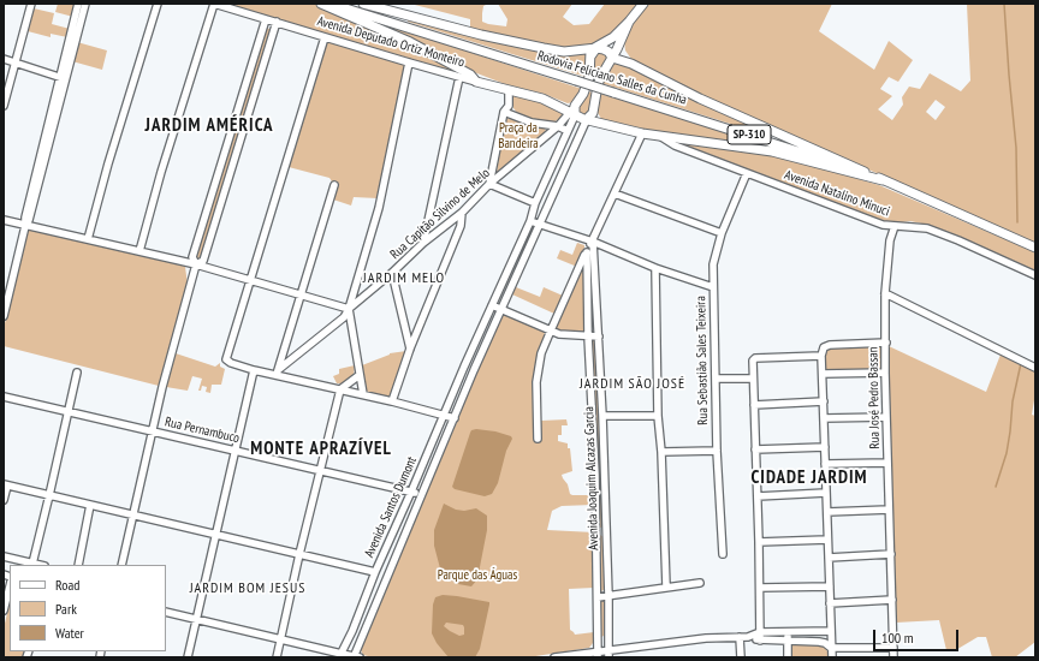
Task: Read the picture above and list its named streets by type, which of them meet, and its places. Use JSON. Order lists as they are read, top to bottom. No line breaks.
{"streets":{"main road":["Rodovia Feliciano Salles da Cunha","SP-310"],"street":["Avenida Deputado Ortiz Monteiro","Avenida Natalino Minuci","Rua Capitão Silvino de Melo","Rua Sebastião Sales Teixeira","Rua José Pedro Bassan","Rua Pernambuco","Avenida Joaquim Alcazas Garcia","Avenida Santos Dumont"]},"crossings":[["Rodovia Feliciano Salles da Cunha","SP-310"],["Avenida Natalino Minuci","Rua Sebastião Sales Teixeira"],["Avenida Natalino Minuci","Rua José Pedro Bassan"],["Rua Capitão Silvino de Melo","Avenida Santos Dumont"],["Rua Pernambuco","Avenida Santos Dumont"]],"districts":["JARDIM AMÉRICA","JARDIM MELO","JARDIM SÃO JOSÉ","MONTE APRAZÍVEL","CIDADE JARDIM","JARDIM BOM JESUS"],"parks":["Praça da Bandeira","Parque das Águas"],"legend":["Road","Park","Water"],"scale_bar":"100 m"}
